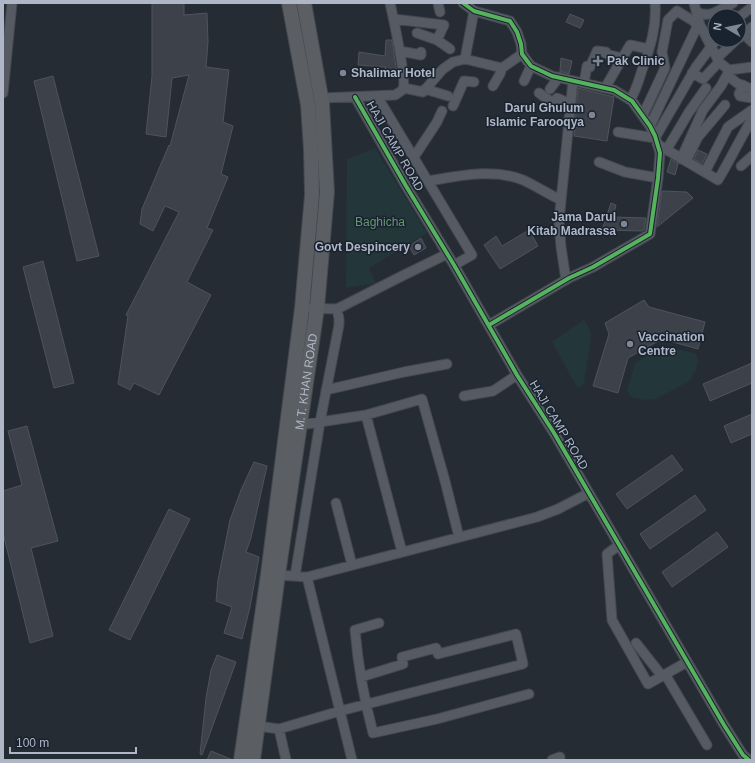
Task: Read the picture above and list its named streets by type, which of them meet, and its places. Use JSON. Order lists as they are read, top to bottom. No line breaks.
{"streets":{"highway":["M.T. KHAN ROAD"],"street":["HAJI CAMP ROAD"]},"parks":["Baghicha"],"places":{"health":["Pak Clinic"],"other":["Shalimar Hotel","Darul Ghulum Islamic Farooqya","Jama Darul Kitab Madrassa","Govt Despincery","Vaccination Centre"]},"scale_bar":"100 m","north":"left"}
